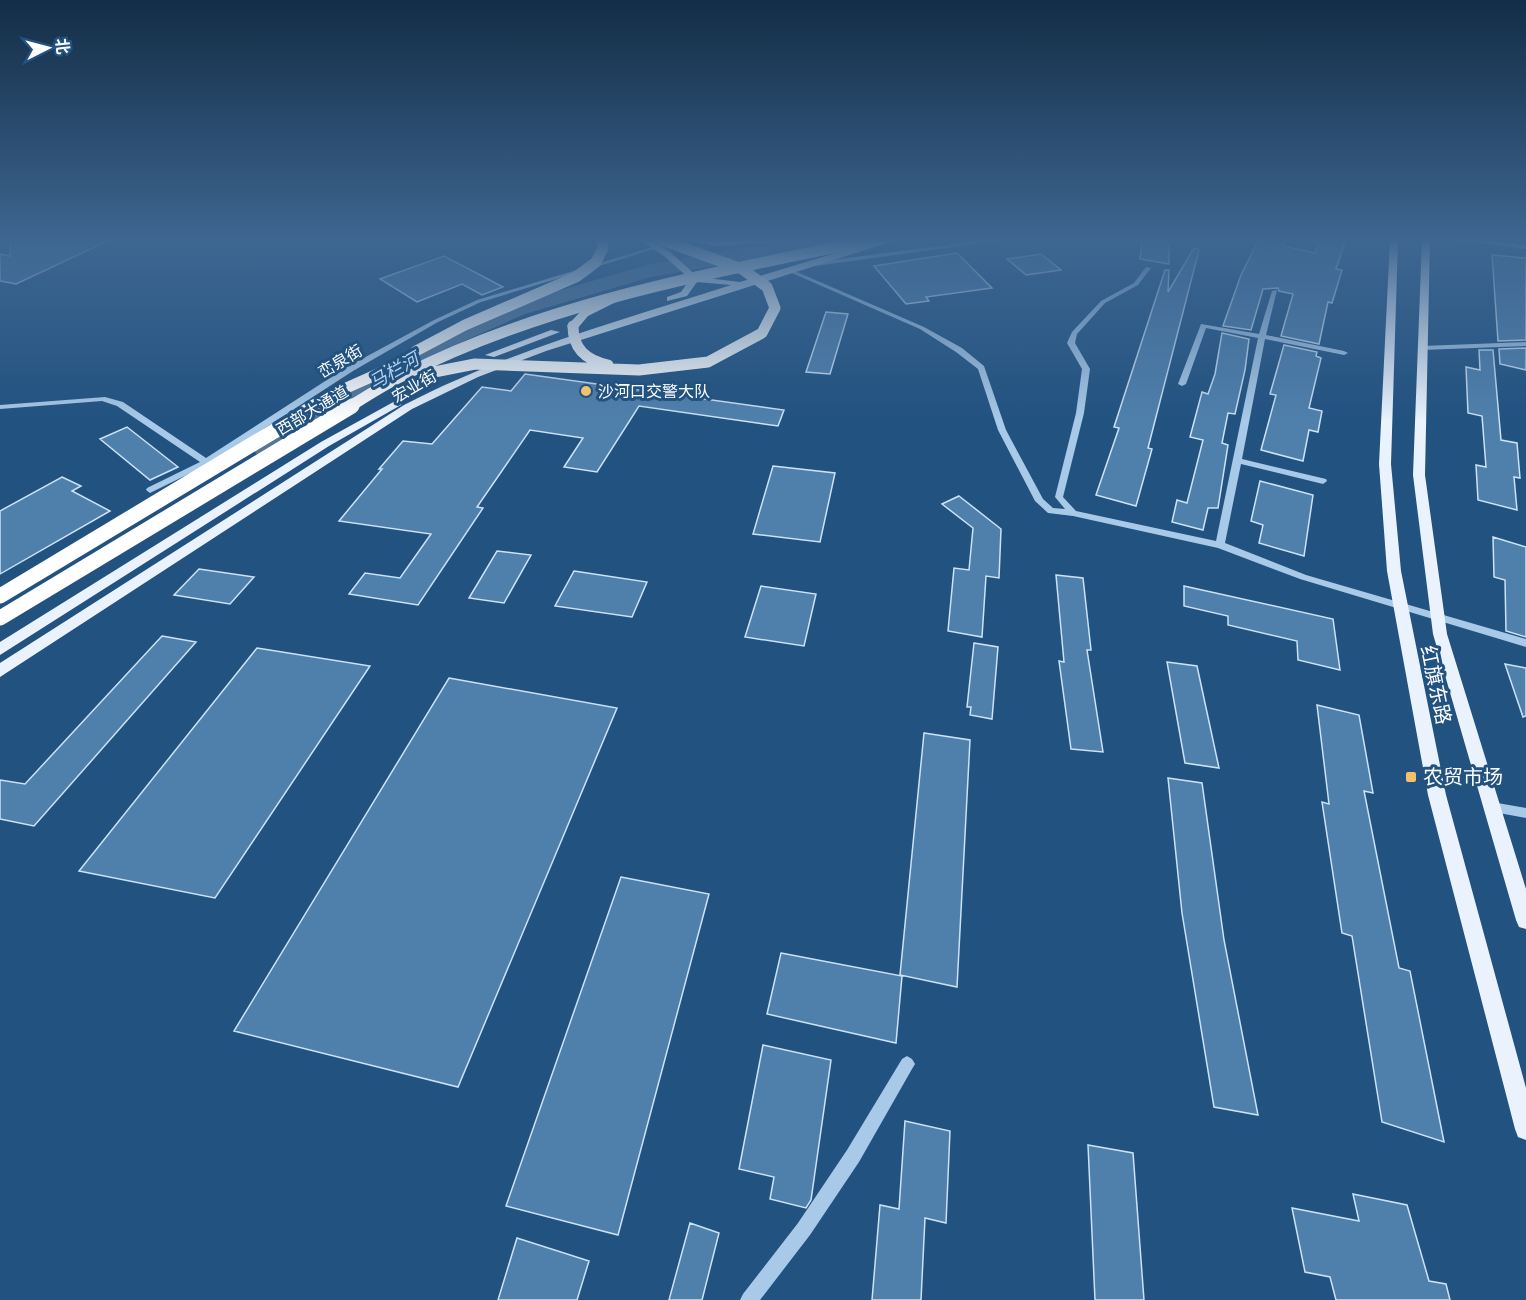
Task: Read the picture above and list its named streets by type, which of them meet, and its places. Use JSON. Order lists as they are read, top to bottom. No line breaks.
{"streets":{"highway":["西部大通道"],"main road":["宏业街","红旗东路"],"street":["峦泉街"]},"water":["马栏河"],"places":{"other":["沙河口交警大队"],"transit":["农贸市场"]},"north":"right"}
